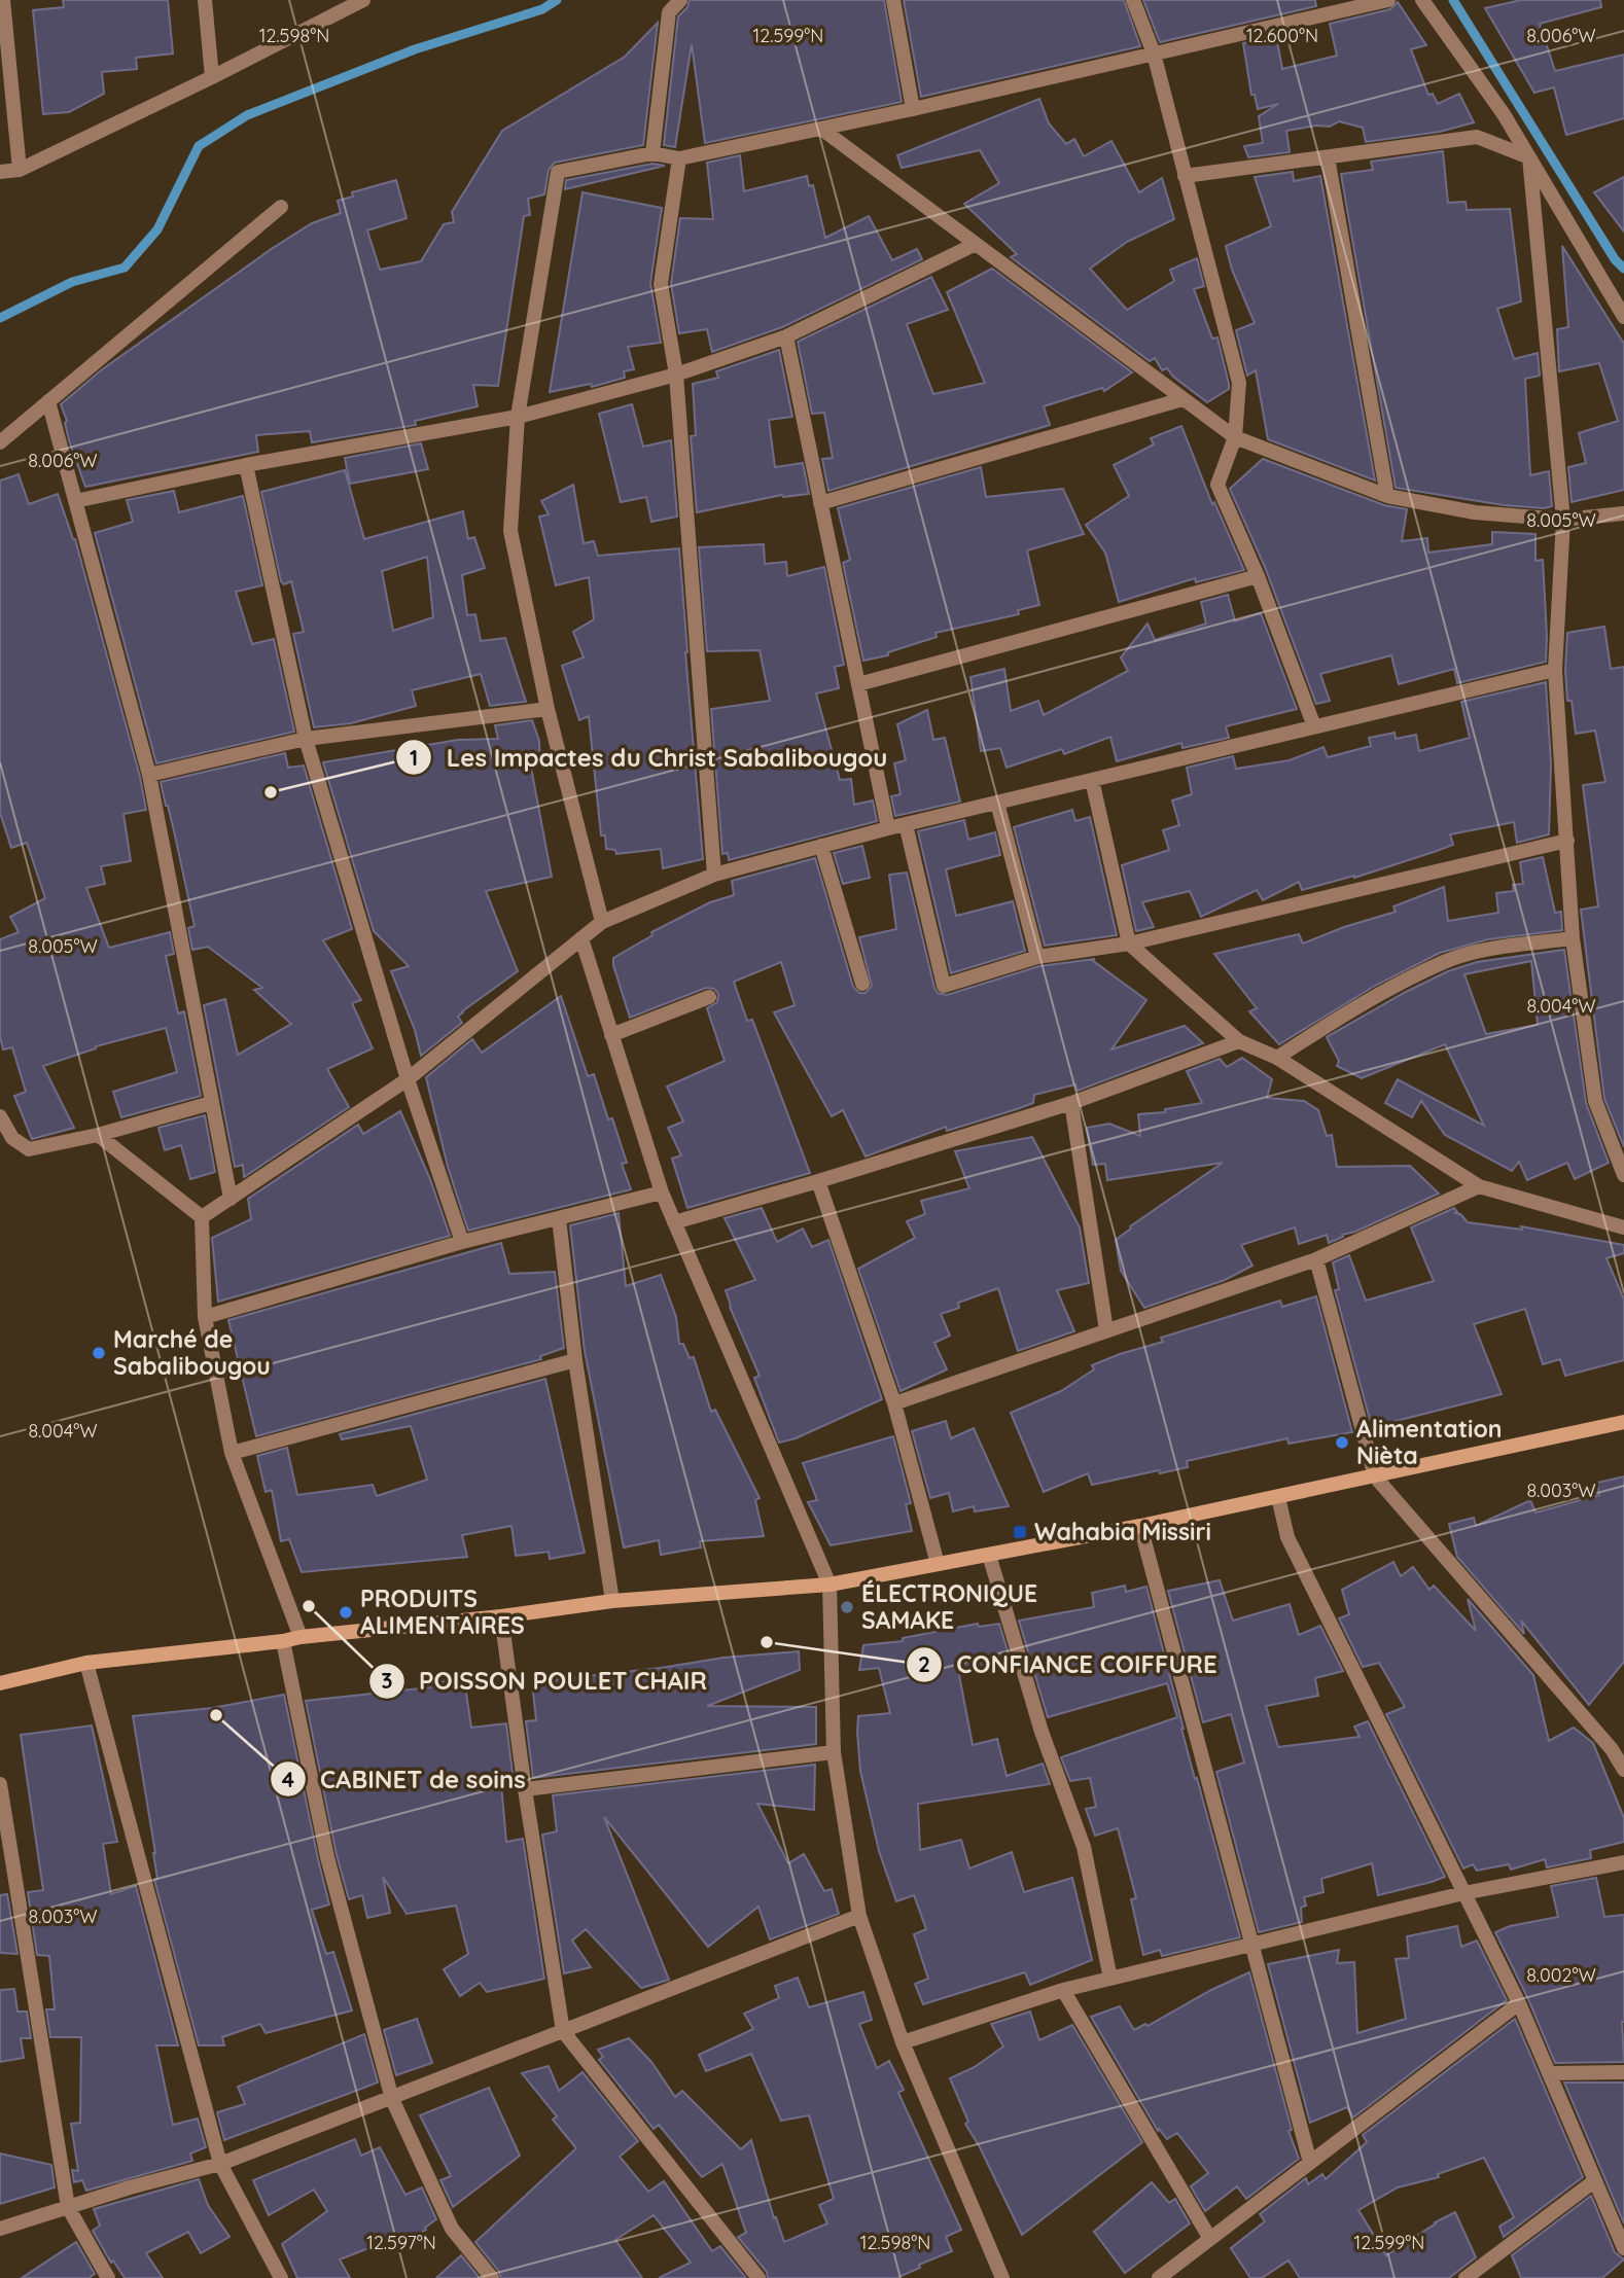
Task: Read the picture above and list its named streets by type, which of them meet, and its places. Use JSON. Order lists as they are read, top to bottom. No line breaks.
{"places":{"other":["Les Impactes du Christ Sabalibougou","Marché de Sabalibougou","Alimentation Nièta","POISSON POULET CHAIR","ÉLECTRONIQUE SAMAKE","PRODUITS ALIMENTAIRES","CONFIANCE COIFFURE","CABINET de soins"],"transit":["Wahabia Missiri"]},"coordinates":["12.598°N","12.599°N","12.600°N","8.006°W","8.005°W","8.004°W","8.003°W","8.002°W","12.597°N"]}
